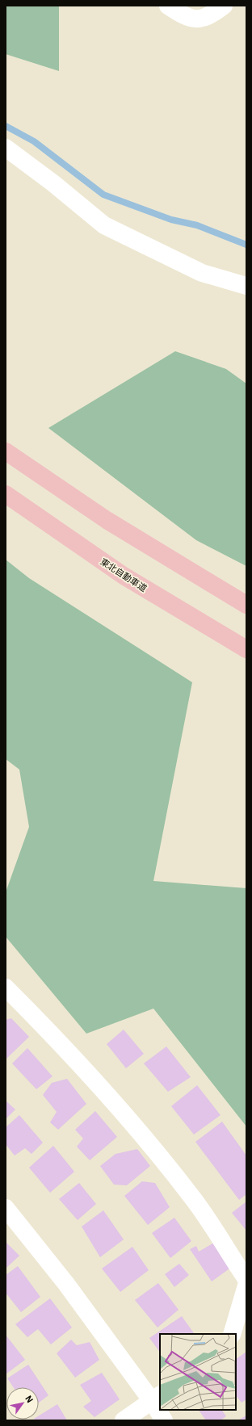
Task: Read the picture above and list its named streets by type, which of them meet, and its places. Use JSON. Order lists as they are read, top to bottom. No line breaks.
{"streets":{"highway":["東北自動車道"]},"north":"top right"}
